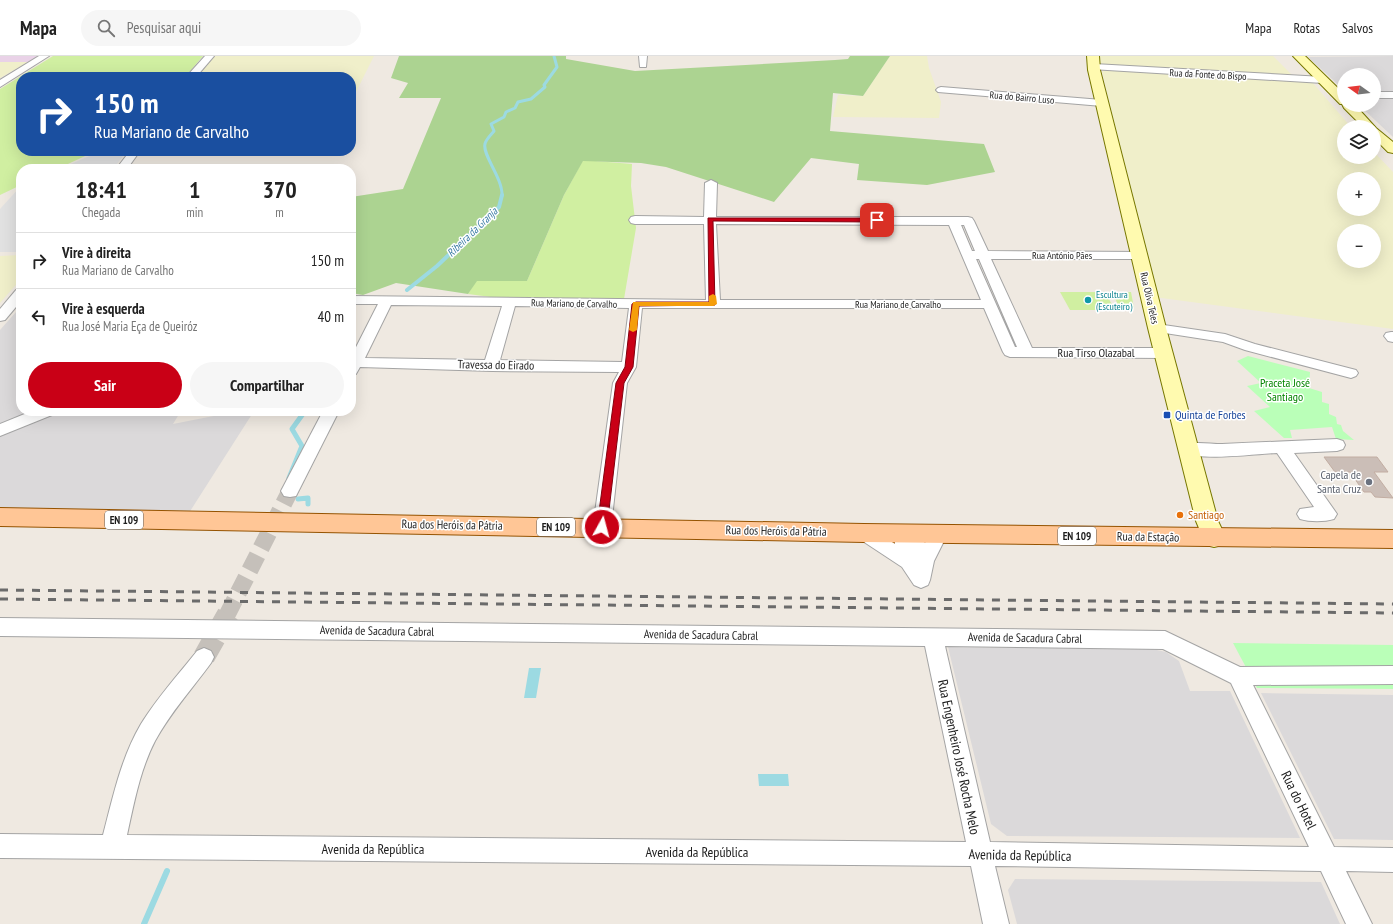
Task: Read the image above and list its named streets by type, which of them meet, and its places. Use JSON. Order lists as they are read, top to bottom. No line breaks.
{"streets":{"main road":["Rua Oliva Teles","EN 109","Rua dos Heróis da Pátria","Rua da Estação"],"street":["Rua da Fonte do Bispo","Rua do Bairro Luso","Rua António Pães","Rua Mariano de Carvalho","Rua Tirso Olazabal","Travessa do Eirado","Avenida de Sacadura Cabral","Rua Engenheiro José Rocha Melo","Rua do Hotel","Avenida da República"]},"crossings":[["Rua da Fonte do Bispo","Rua Oliva Teles"],["Rua do Bairro Luso","Rua Oliva Teles"],["Rua António Pães","Rua Oliva Teles"],["Rua Oliva Teles","Rua Tirso Olazabal"],["Rua Oliva Teles","Rua da Estação"],["Rua Mariano de Carvalho","Rua Tirso Olazabal"],["Rua dos Heróis da Pátria","Rua da Estação"],["Avenida de Sacadura Cabral","Rua Engenheiro José Rocha Melo"],["Avenida de Sacadura Cabral","Rua do Hotel"],["Rua Engenheiro José Rocha Melo","Avenida da República"],["Rua do Hotel","Avenida da República"]],"water":["Ribeira da Granja"],"parks":["Praceta José Santiago"],"places":{"other":["Escultura (Escuteiro)","Capela de Santa Cruz","Santiago"],"transit":["Quinta de Forbes"]},"north":"left","page":{"header":"Mapa","search":"Pesquisar aqui","nav":["Mapa","Rotas","Salvos"],"map_buttons":["+","−"],"turn":["150 m","Rua Mariano de Carvalho"],"eta":["18:41","Chegada","1","min","370","m"],"list":[{"name":"Vire à direita","note":"Rua Mariano de Carvalho","value":"150 m"},{"name":"Vire à esquerda","note":"Rua José Maria Eça de Queiróz","value":"40 m"}],"buttons":["Sair","Compartilhar"]}}
